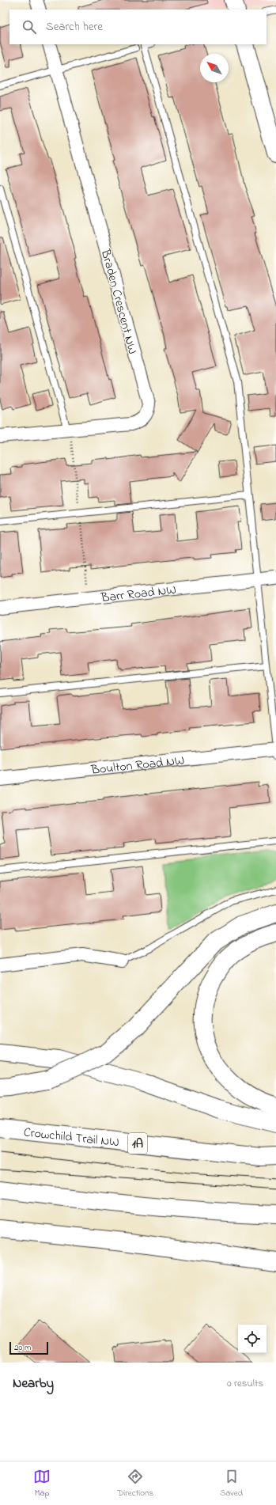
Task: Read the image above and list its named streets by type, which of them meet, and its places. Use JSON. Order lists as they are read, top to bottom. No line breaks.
{"streets":{"main road":["Crowchild Trail NW","1A"],"street":["Braden Crescent NW","Barr Road NW","Boulton Road NW"]},"scale_bar":"20 m","north":"top left","page":{"search":"Search here","scale":"20 m","heading":["Nearby","0 results"],"nav":["Map","Directions","Saved"]}}
